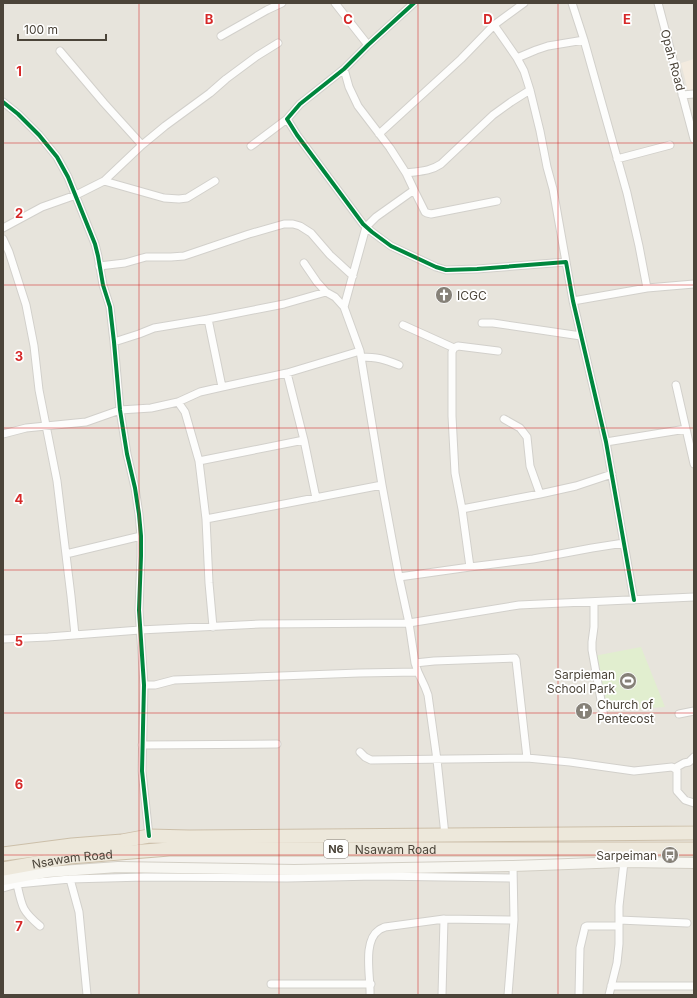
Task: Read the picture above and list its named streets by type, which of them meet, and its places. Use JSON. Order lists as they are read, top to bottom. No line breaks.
{"streets":{"highway":["N6","Nsawam Road"],"street":["Opah Road"]},"places":{"church":["ICGC","Church of Pentecost"],"sports":["Sarpieman School Park"],"bus stop":["Sarpeiman"]},"scale_bar":"100 m","grid":{"columns":["B","C","D","E"],"rows":["1","2","3","4","5","6","7"]}}
